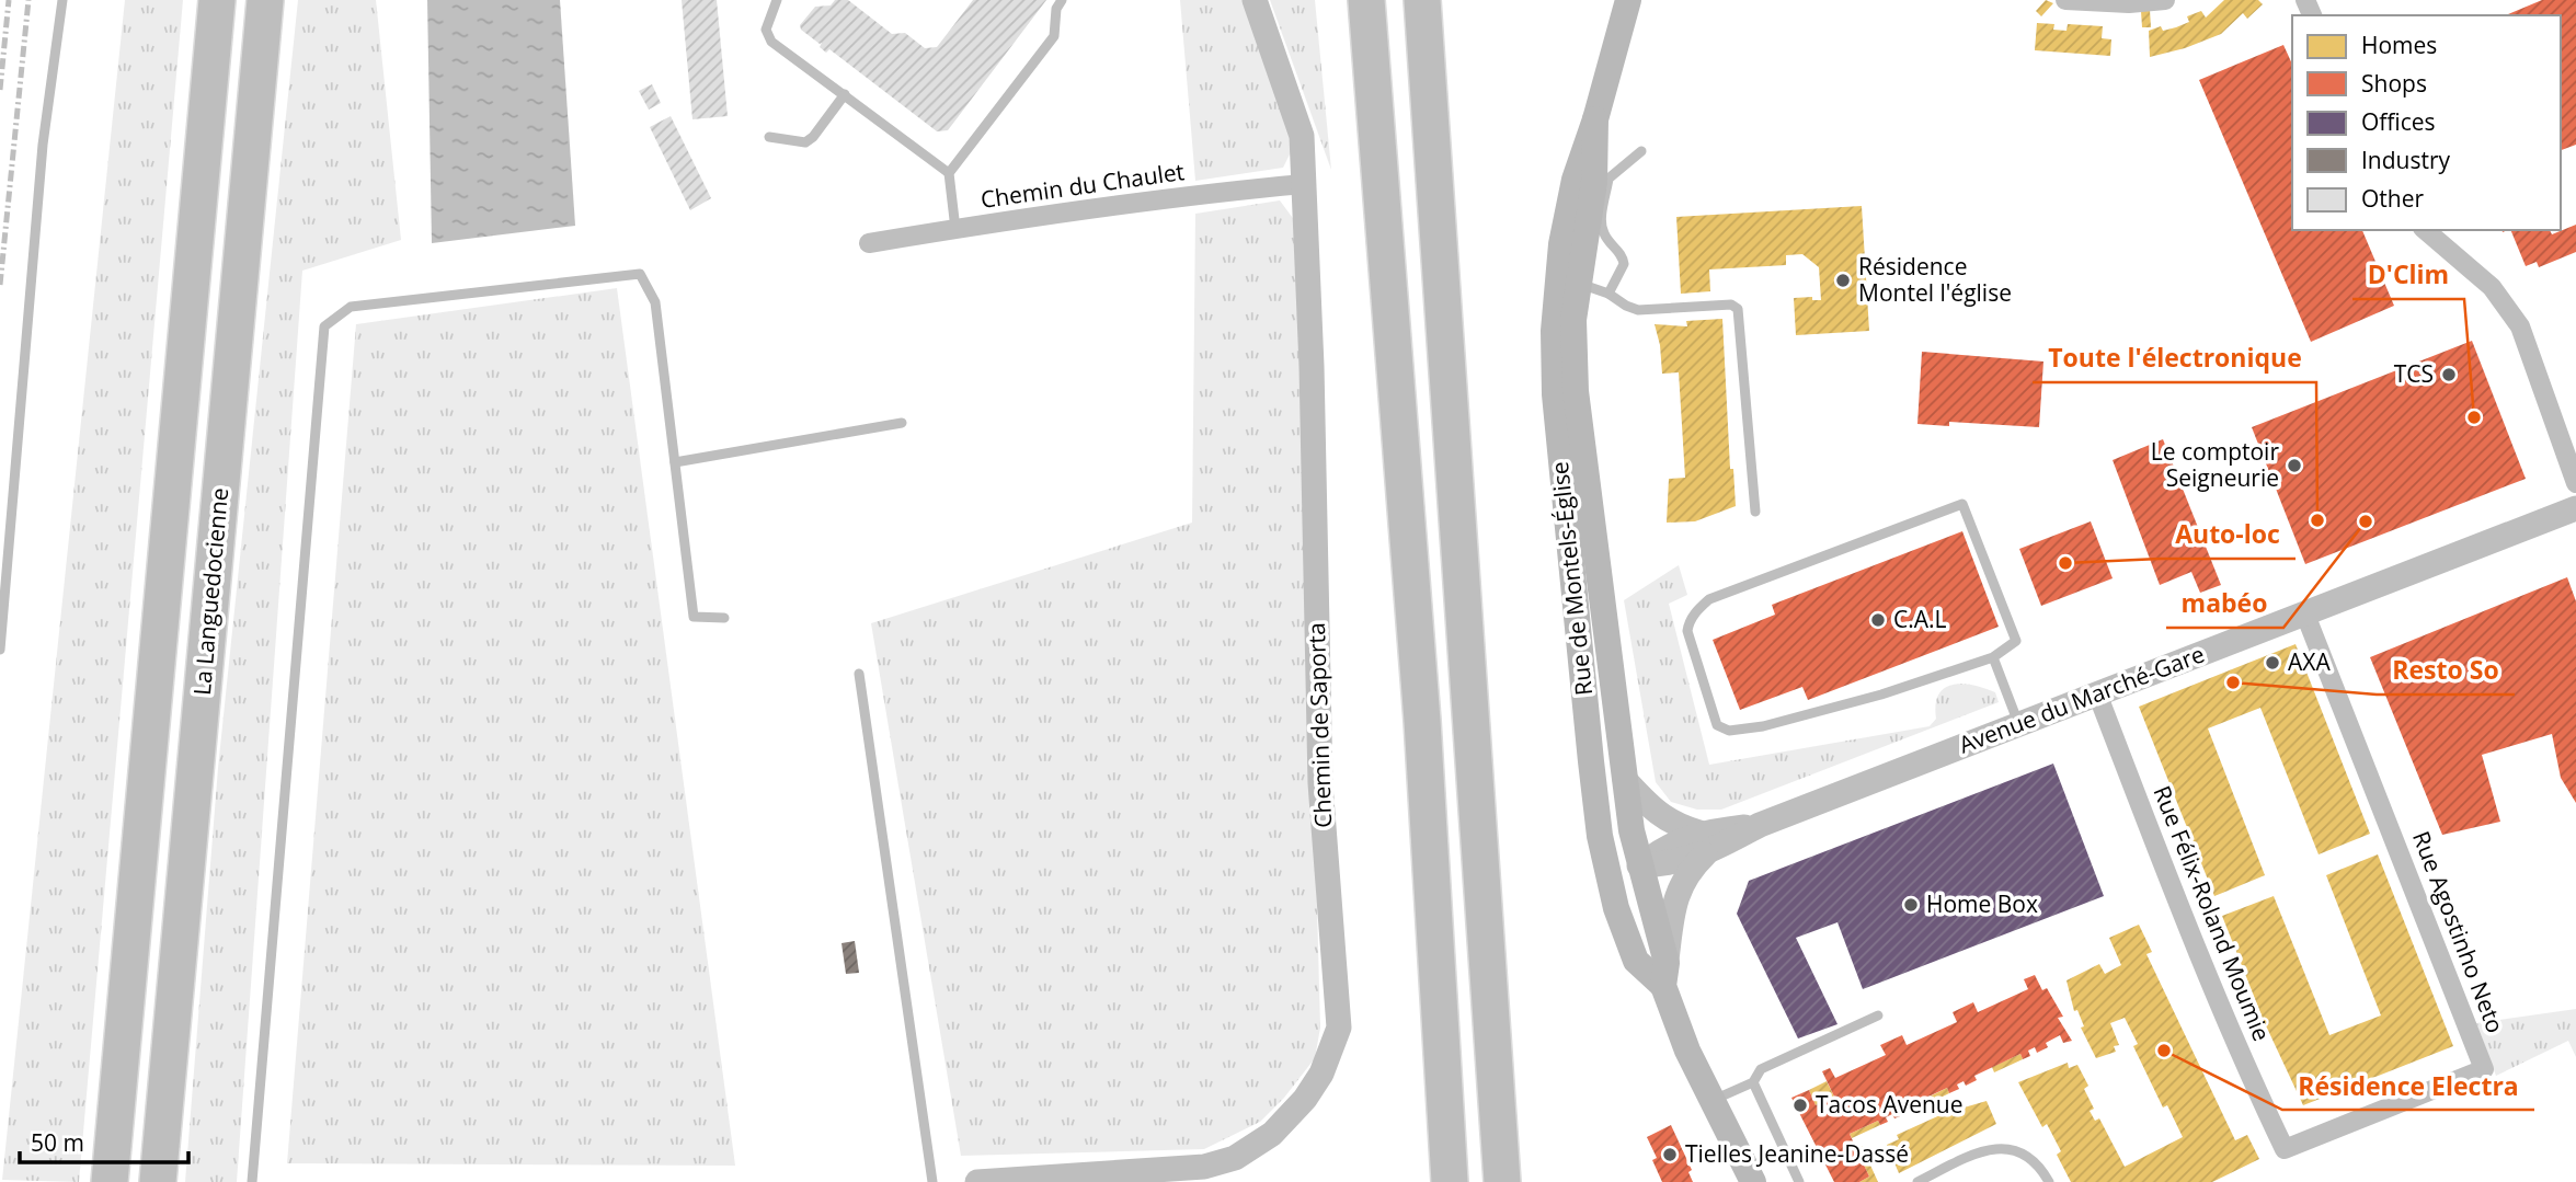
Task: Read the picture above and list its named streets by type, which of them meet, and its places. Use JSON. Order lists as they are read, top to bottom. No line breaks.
{"streets":{"highway":["La Languedocienne"],"main road":["Rue de Montels-Église"],"street":["Chemin du Chaulet","Avenue du Marché-Gare","Chemin de Saporta","Rue Félix-Roland Moumie","Rue Agostinho Neto"]},"crossings":[["Chemin du Chaulet","Chemin de Saporta"],["Rue de Montels-Église","Avenue du Marché-Gare"],["Avenue du Marché-Gare","Rue Félix-Roland Moumie"],["Avenue du Marché-Gare","Rue Agostinho Neto"],["Rue Félix-Roland Moumie","Rue Agostinho Neto"]],"places":["Résidence Montel l'église","TCS","D'Clim","Le comptoir Seigneurie","Toute l'électronique","mabéo","Auto-loc","C.A.L","AXA","Resto So","Home Box","Résidence Electra","Tacos Avenue","Tielles Jeanine-Dassé"],"legend":["Homes","Shops","Offices","Industry","Other"],"scale_bar":"50 m"}
